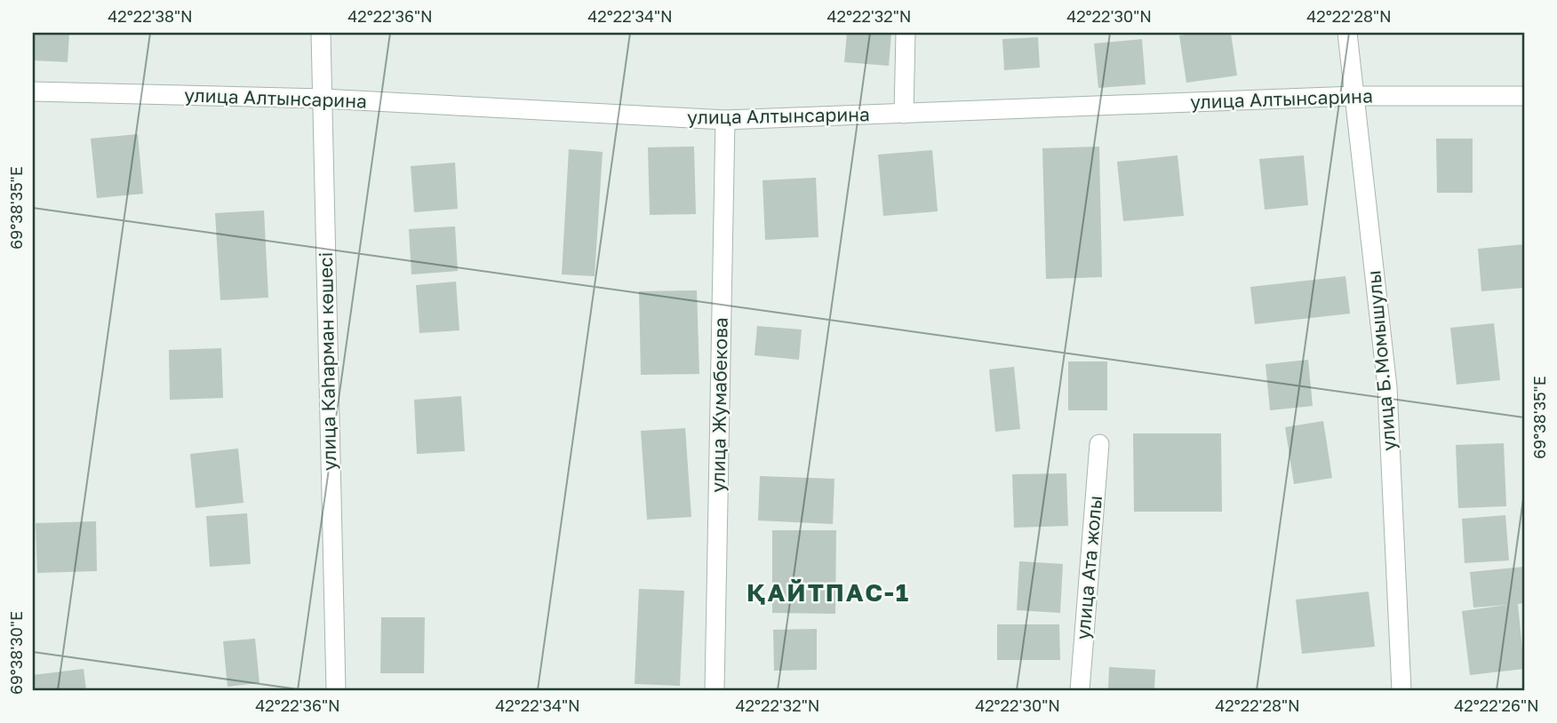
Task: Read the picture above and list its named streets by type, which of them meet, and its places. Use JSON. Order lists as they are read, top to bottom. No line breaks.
{"streets":{"street":["улица Алтынсарина","улица Б.Момышулы","улица Каһарман көшесі","улица Жумабекова","улица Ата жолы"]},"crossings":[["улица Алтынсарина","улица Б.Момышулы"],["улица Алтынсарина","улица Каһарман көшесі"],["улица Алтынсарина","улица Жумабекова"]],"districts":["ҚАЙТПАС-1"],"coordinates":["42°22'38\"N","42°22'36\"N","42°22'34\"N","42°22'32\"N","42°22'30\"N","42°22'28\"N","69°38'35\"E","69°38'30\"E","42°22'26\"N"]}
